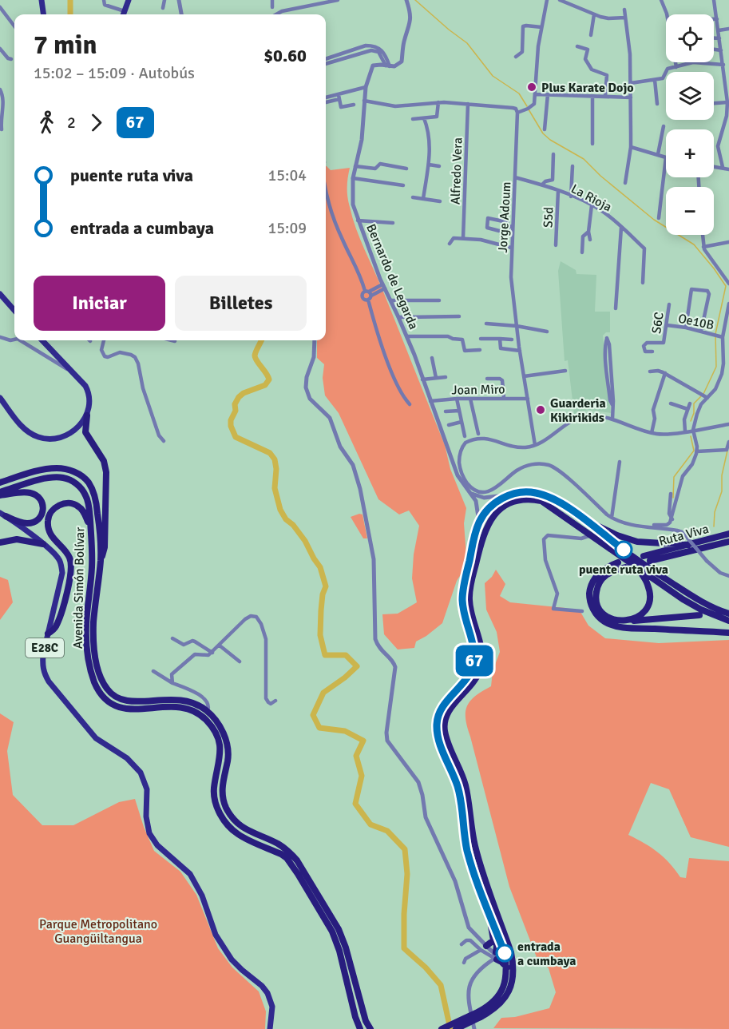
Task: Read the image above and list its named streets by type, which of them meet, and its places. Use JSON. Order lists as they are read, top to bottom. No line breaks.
{"streets":{"highway":["Ruta Viva","Avenida Simón Bolívar"],"main road":["E28C"],"street":["Alfredo Vera","La Rioja","Jorge Adoum","S5d","Bernardo de Legarda","Oe10B","S6C","Joan Miro"]},"crossings":[["La Rioja","Jorge Adoum"],["La Rioja","S5d"],["Jorge Adoum","Joan Miro"],["Bernardo de Legarda","Joan Miro"],["Oe10B","S6C"]],"parks":["Parque Metropolitano Guangüiltangua"],"places":["Plus Karate Dojo","Guarderia Kikirikids","puente ruta viva","entrada a cumbaya"],"lines":["bus line 67"],"page":{"on_map":"67","map_buttons":["+","−"],"heading":["7 min","15:02 – 15:09 · Autobús","$0.60"],"legs":["2","67"],"list":[{"name":"puente ruta viva","value":"15:04"},{"name":"entrada a cumbaya","value":"15:09"}],"buttons":["Iniciar","Billetes"]}}
